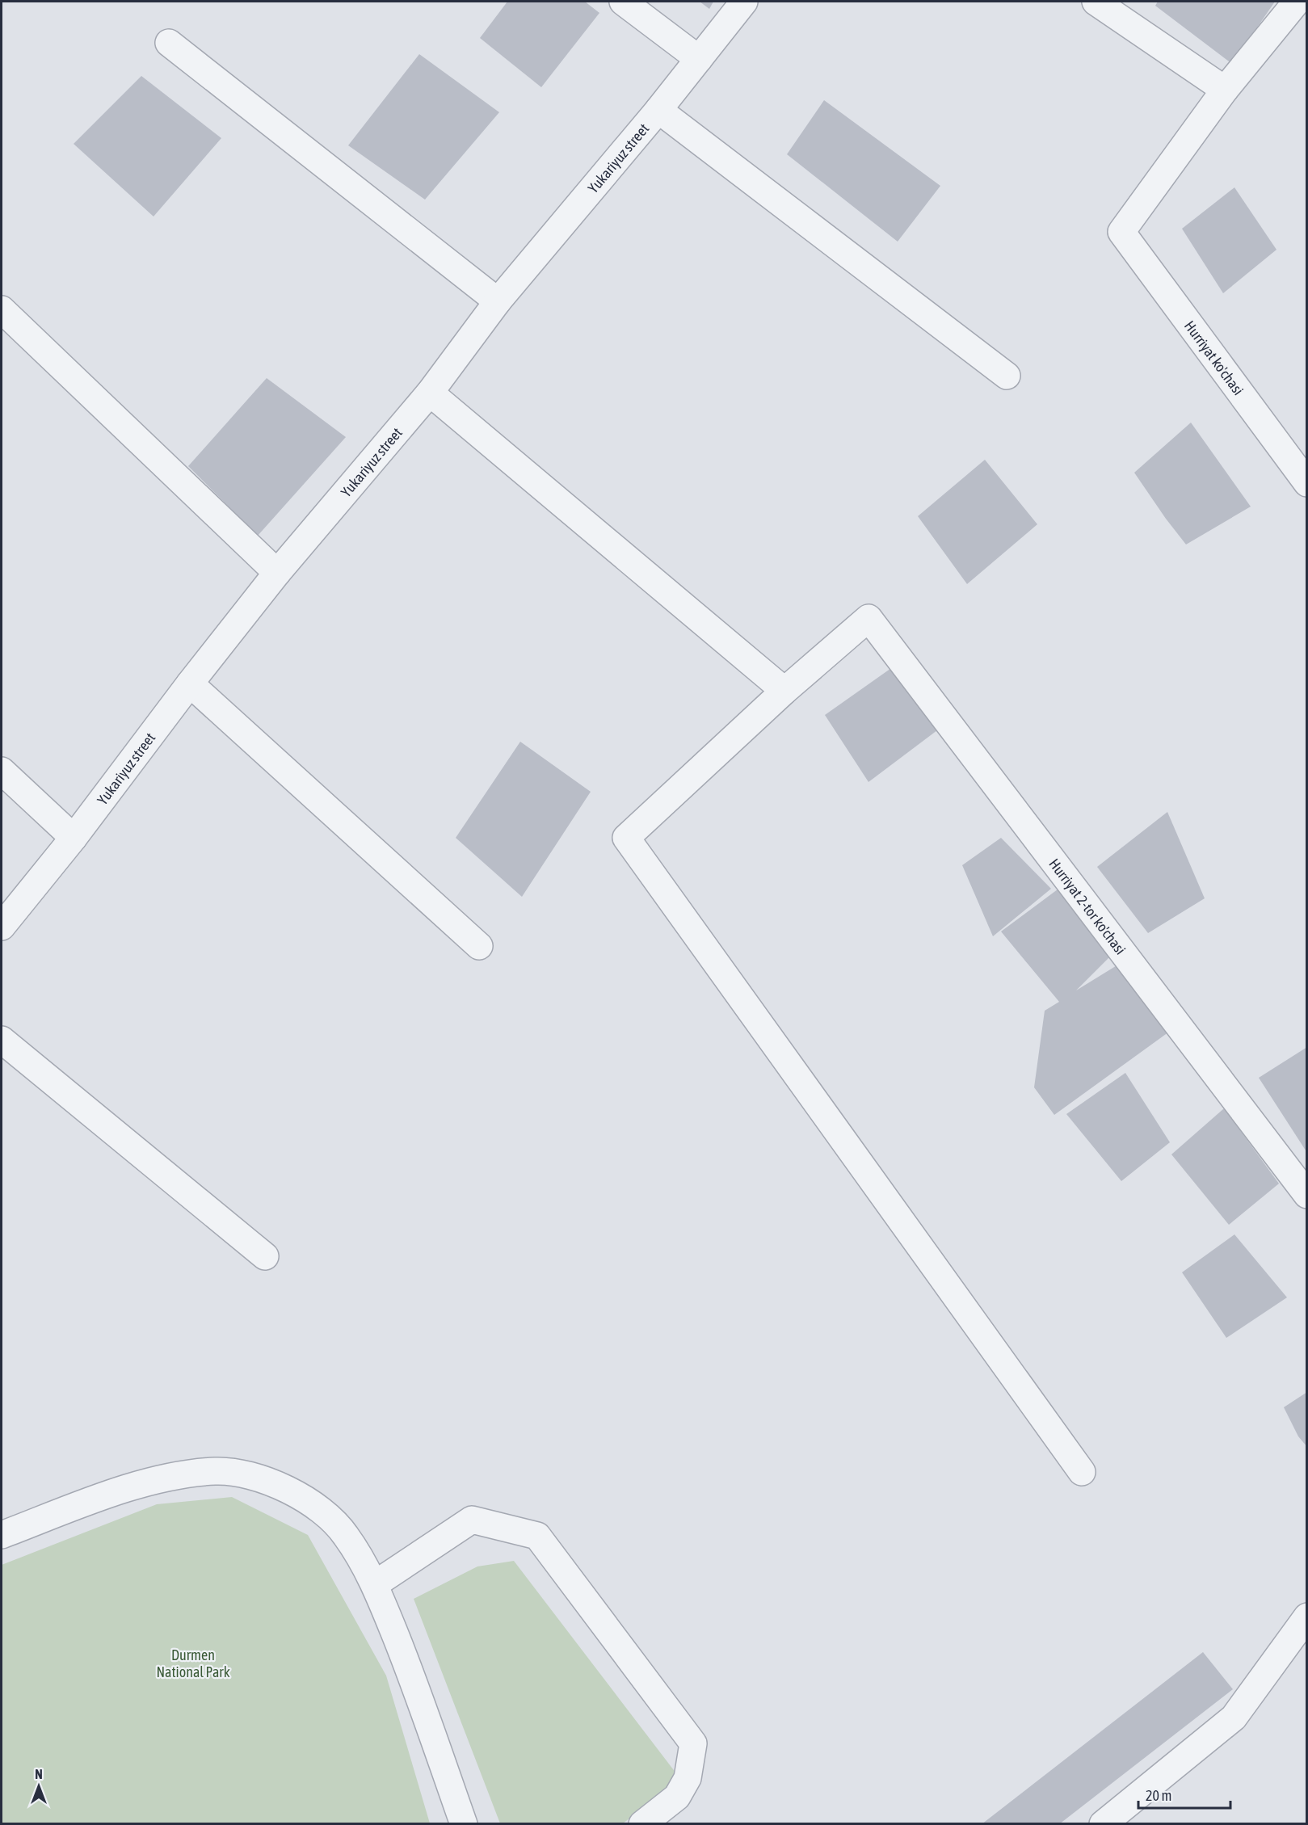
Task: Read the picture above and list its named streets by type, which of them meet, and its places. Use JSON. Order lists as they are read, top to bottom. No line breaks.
{"streets":{"street":["Yukariyuz street","Hurriyat ko'chasi","Hurriyat 2-tor ko'chasi"]},"parks":["Durmen National Park"],"scale_bar":"20 m","north":"top"}
